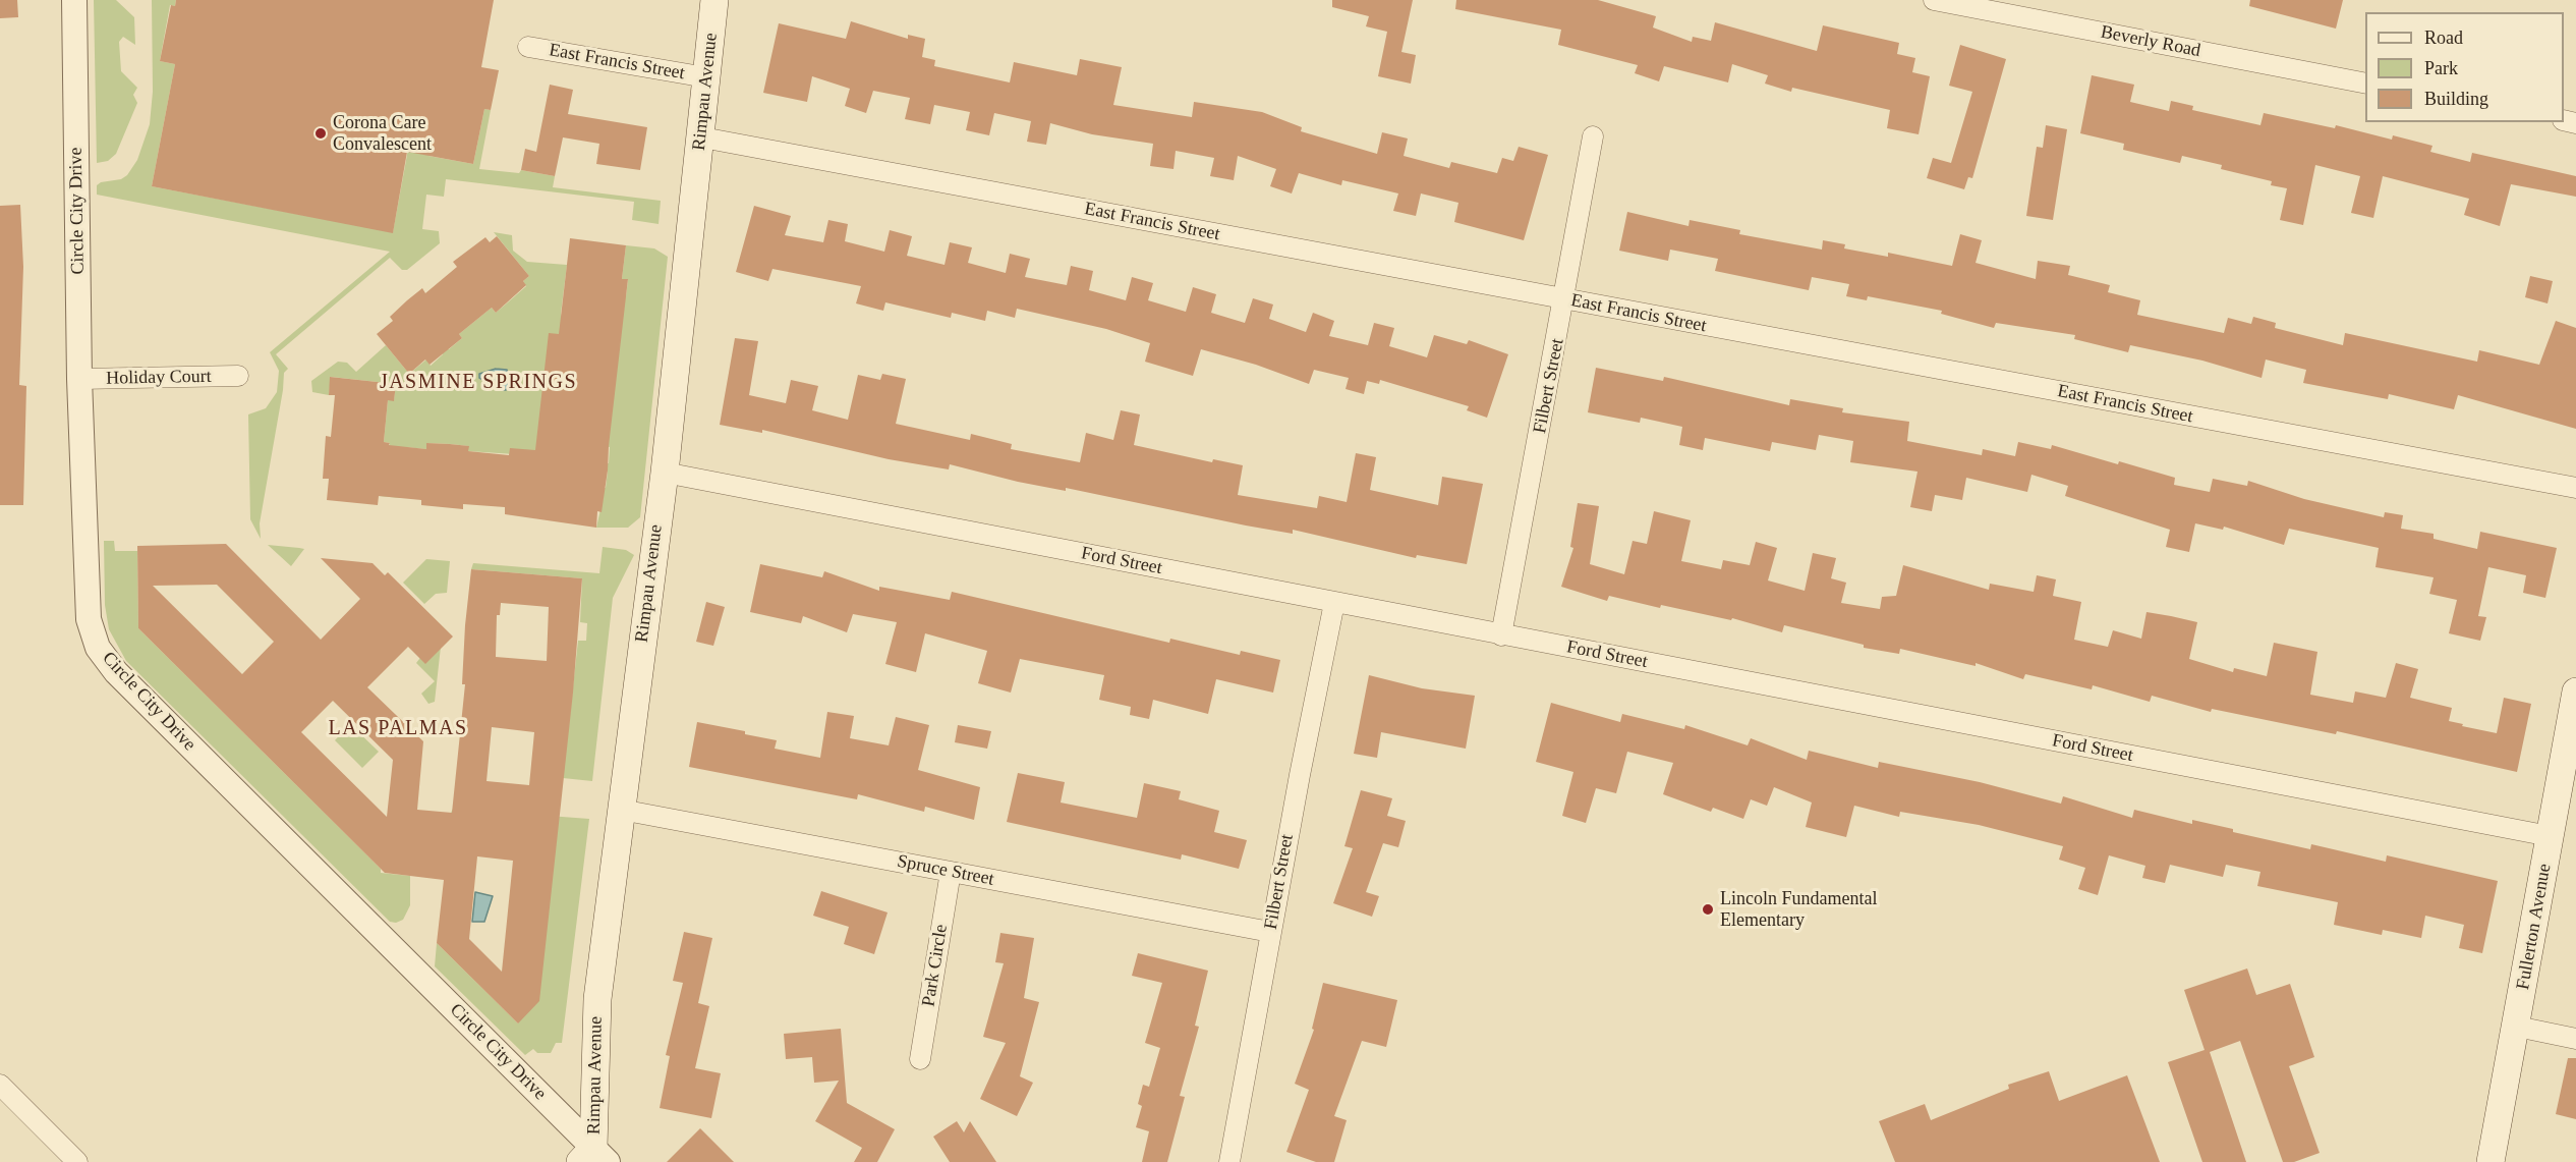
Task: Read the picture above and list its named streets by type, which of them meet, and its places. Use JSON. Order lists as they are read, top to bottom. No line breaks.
{"streets":{"main road":["Rimpau Avenue","Fullerton Avenue"],"street":["Beverly Road","East Francis Street","Circle City Drive","Holiday Court","Filbert Street","Ford Street","Spruce Street","Park Circle"]},"crossings":[["East Francis Street","Rimpau Avenue"],["East Francis Street","Filbert Street"],["Rimpau Avenue","Circle City Drive"],["Rimpau Avenue","Ford Street"],["Rimpau Avenue","Spruce Street"],["Circle City Drive","Holiday Court"],["Filbert Street","Ford Street"],["Filbert Street","Spruce Street"],["Ford Street","Fullerton Avenue"],["Spruce Street","Park Circle"]],"districts":["JASMINE SPRINGS","LAS PALMAS"],"places":["Corona Care Convalescent","Lincoln Fundamental Elementary"],"legend":["Road","Park","Building"]}
